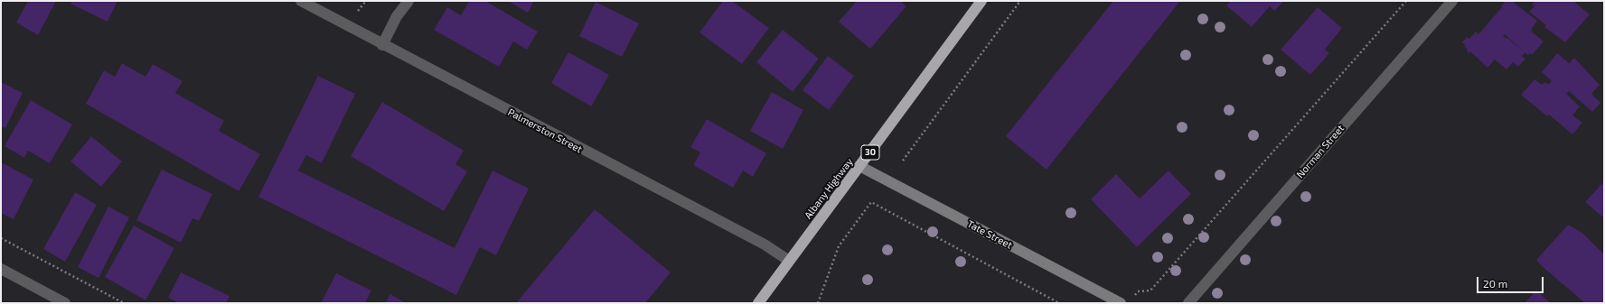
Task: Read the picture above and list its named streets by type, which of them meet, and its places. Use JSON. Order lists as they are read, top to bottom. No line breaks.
{"streets":{"highway":["30","Albany Highway"],"street":["Palmerston Street","Norman Street","Tate Street"]},"crossings":[["Palmerston Street","Albany Highway"],["Albany Highway","Tate Street"]],"scale_bar":"20 m"}
